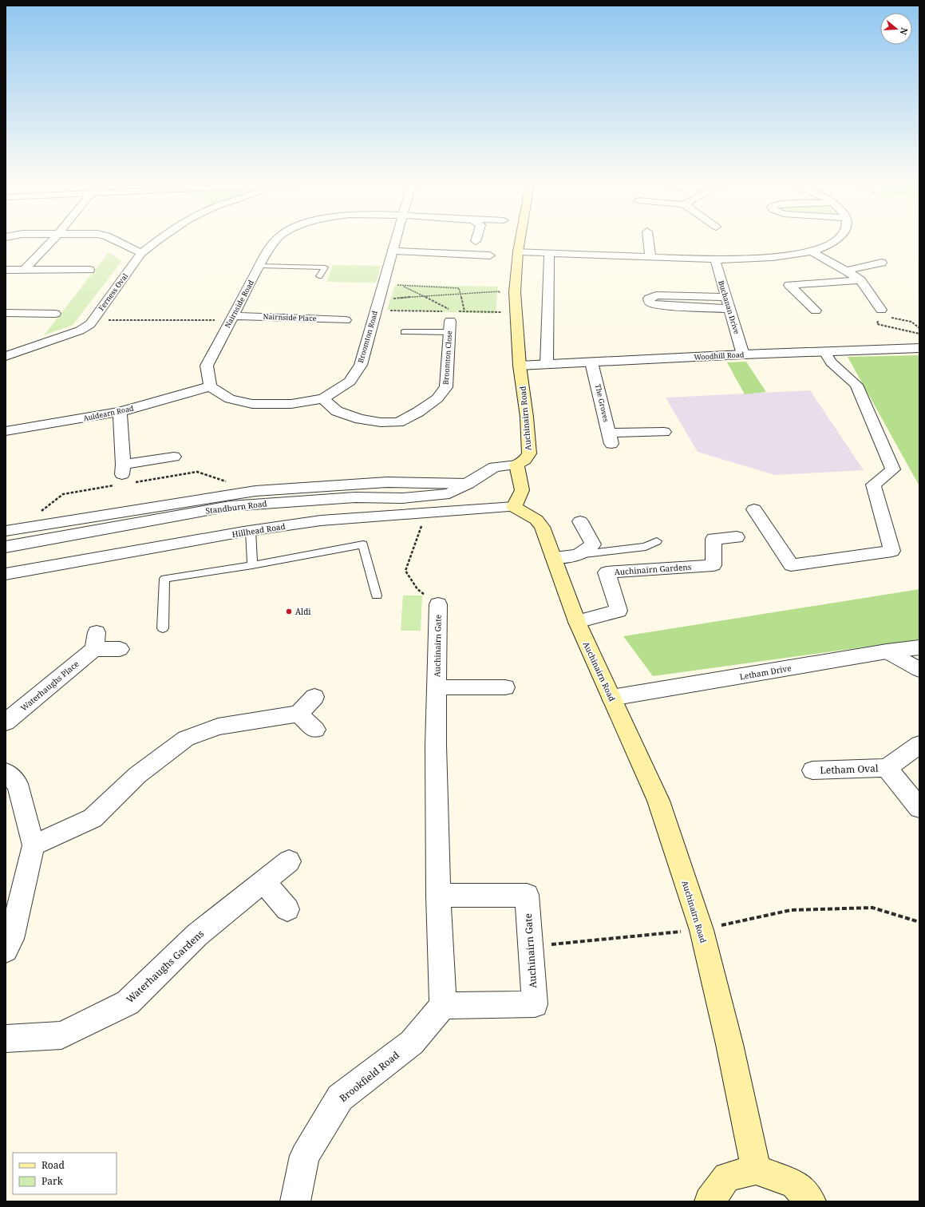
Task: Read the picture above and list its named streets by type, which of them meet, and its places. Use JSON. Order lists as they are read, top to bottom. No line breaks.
{"streets":{"main road":["Auchinairn Road"],"street":["Ferness Oval","Nairnside Road","Buchanan Drive","Nairnside Place","Broomton Road","Woodhill Road","Broomton Close","The Groves","Auldearn Road","Standburn Road","Hillhead Road","Auchinairn Gardens","Auchinairn Gate","Letham Drive","Waterhaughs Place","Letham Oval","Waterhaughs Gardens","Brookfield Road"]},"crossings":[["Nairnside Road","Nairnside Place"],["Nairnside Road","Broomton Road"],["Nairnside Road","Auldearn Road"],["Buchanan Drive","Woodhill Road"],["Broomton Road","Broomton Close"],["Broomton Road","Auldearn Road"],["Woodhill Road","The Groves"],["Woodhill Road","Auchinairn Road"],["Auchinairn Road","Standburn Road"],["Auchinairn Road","Hillhead Road"],["Auchinairn Road","Auchinairn Gardens"],["Auchinairn Road","Letham Drive"],["Auchinairn Gate","Brookfield Road"]],"places":["Aldi"],"legend":["Road","Park"],"north":"right"}
